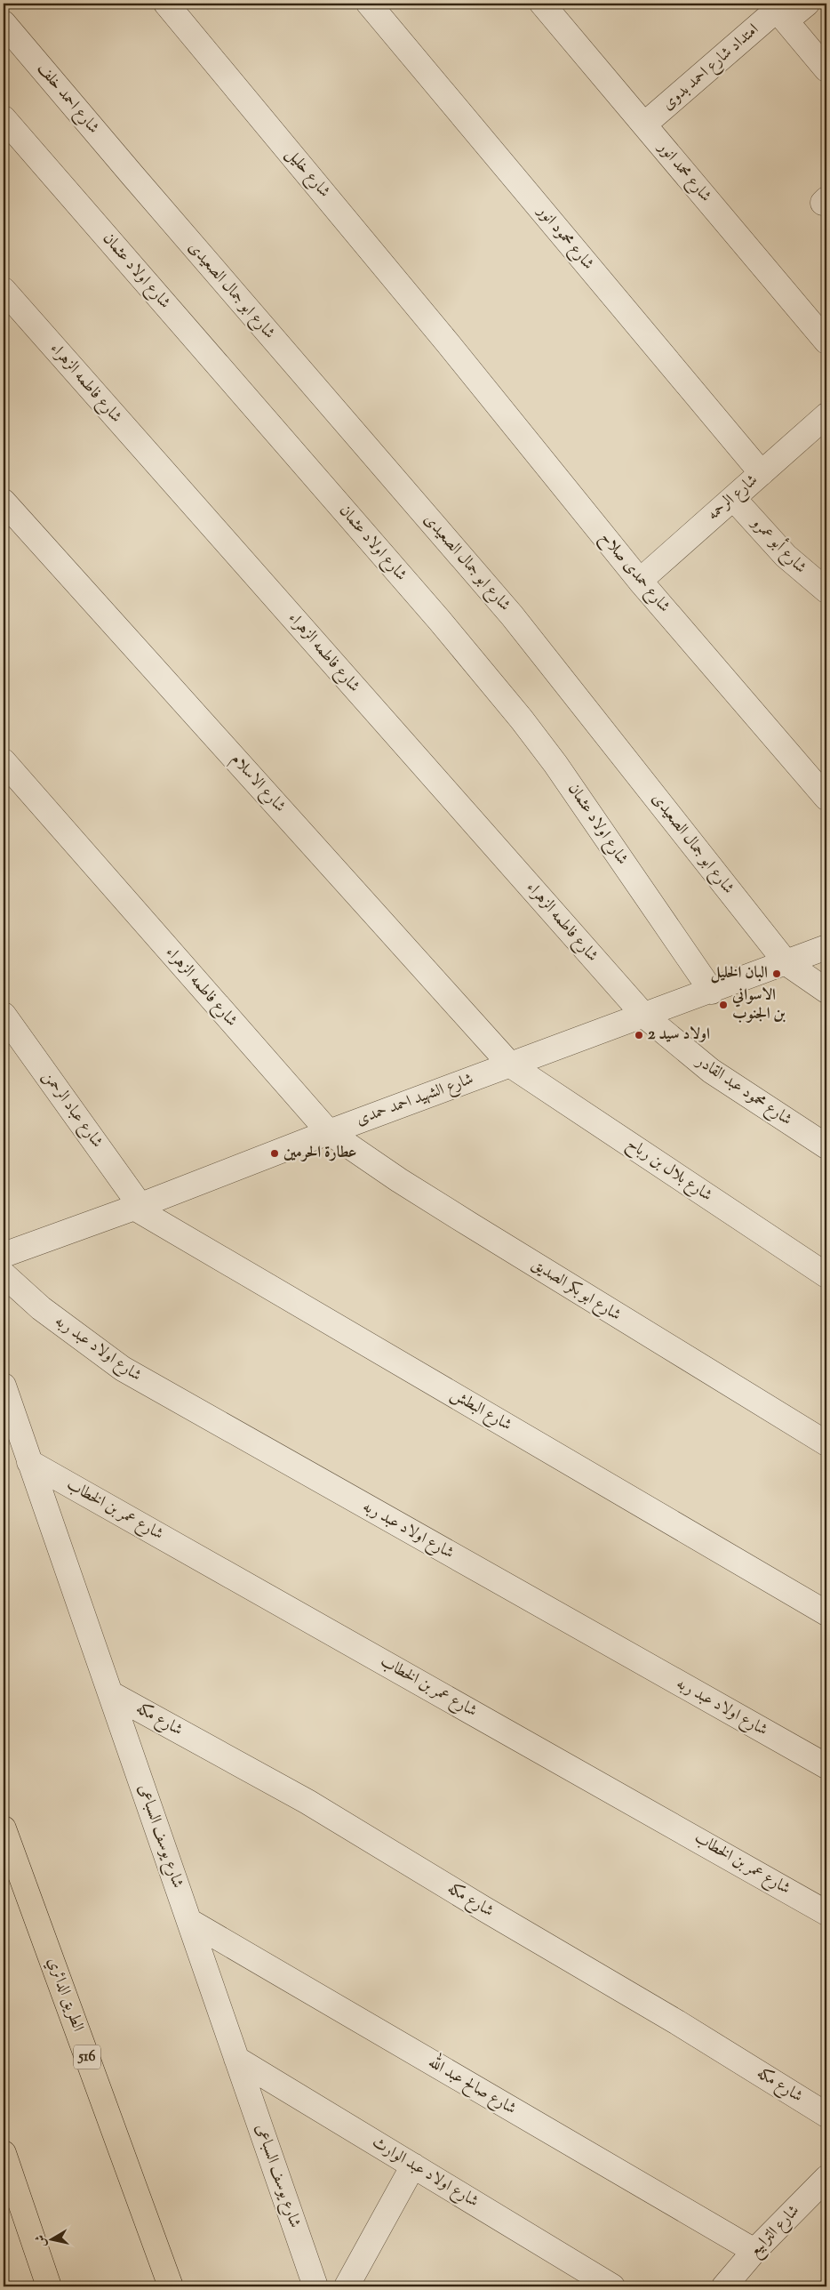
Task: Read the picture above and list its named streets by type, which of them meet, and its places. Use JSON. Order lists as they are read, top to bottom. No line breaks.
{"streets":{"highway":["الطريق الدائري","516"],"street":["امتداد شارع احمد بدوى","شارع احمد خلف","شارع محمد انور","شارع خليل","شارع محمود انور","شارع اولاد عثمان","شارع ابو جمال الصعيدى","شارع فاطمه الزهراء","شارع الرحمه","شارع أبو عمرو","شارع حمدى صلاح","شارع الاسلام","شارع محمود عبد القادر","شارع الشهيد احمد حمدى","شارع عباد الرحمن","شارع بلال بن رباح","شارع ابو بكر الصديق","شارع اولاد عبد ربه","شارع البطش","شارع عمر بن الخطاب","شارع مكه","شارع يوسف السباعى","شارع صالح عبد الله","شارع اولاد عبد الوارث","شارع الترابيع"]},"crossings":[["امتداد شارع احمد بدوى","شارع محمد انور"],["شارع احمد خلف","شارع ابو جمال الصعيدى"],["شارع خليل","شارع حمدى صلاح"],["شارع محمود انور","شارع الرحمه"],["شارع اولاد عثمان","شارع الشهيد احمد حمدى"],["شارع ابو جمال الصعيدى","شارع الشهيد احمد حمدى"],["شارع فاطمه الزهراء","شارع محمود عبد القادر"],["شارع فاطمه الزهراء","شارع الشهيد احمد حمدى"],["شارع فاطمه الزهراء","شارع ابو بكر الصديق"],["شارع الرحمه","شارع أبو عمرو"],["شارع الرحمه","شارع حمدى صلاح"],["شارع الاسلام","شارع الشهيد احمد حمدى"],["شارع الاسلام","شارع بلال بن رباح"],["شارع محمود عبد القادر","شارع الشهيد احمد حمدى"],["شارع الشهيد احمد حمدى","شارع عباد الرحمن"],["شارع الشهيد احمد حمدى","شارع بلال بن رباح"],["شارع الشهيد احمد حمدى","شارع ابو بكر الصديق"],["شارع الشهيد احمد حمدى","شارع البطش"],["شارع عباد الرحمن","شارع البطش"],["شارع عمر بن الخطاب","شارع يوسف السباعى"],["شارع مكه","شارع يوسف السباعى"],["شارع يوسف السباعى","شارع صالح عبد الله"],["شارع يوسف السباعى","شارع اولاد عبد الوارث"],["شارع صالح عبد الله","شارع الترابيع"]],"places":["البان الخليل","الاسواني بن الجنوب","اولاد سيد 2","عطارة الحرمين"],"north":"left"}
